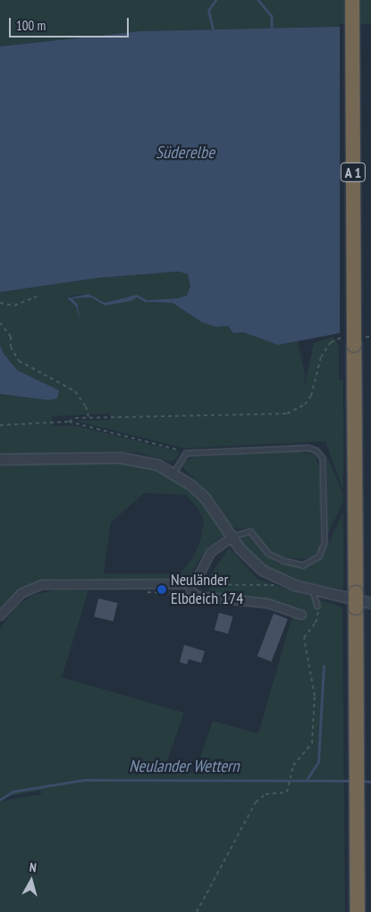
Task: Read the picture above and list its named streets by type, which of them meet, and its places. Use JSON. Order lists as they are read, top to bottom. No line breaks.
{"streets":{"highway":["A 1"]},"water":["Süderelbe","Neulander Wettern"],"places":["Neuländer Elbdeich 174"],"scale_bar":"100 m","north":"top"}
